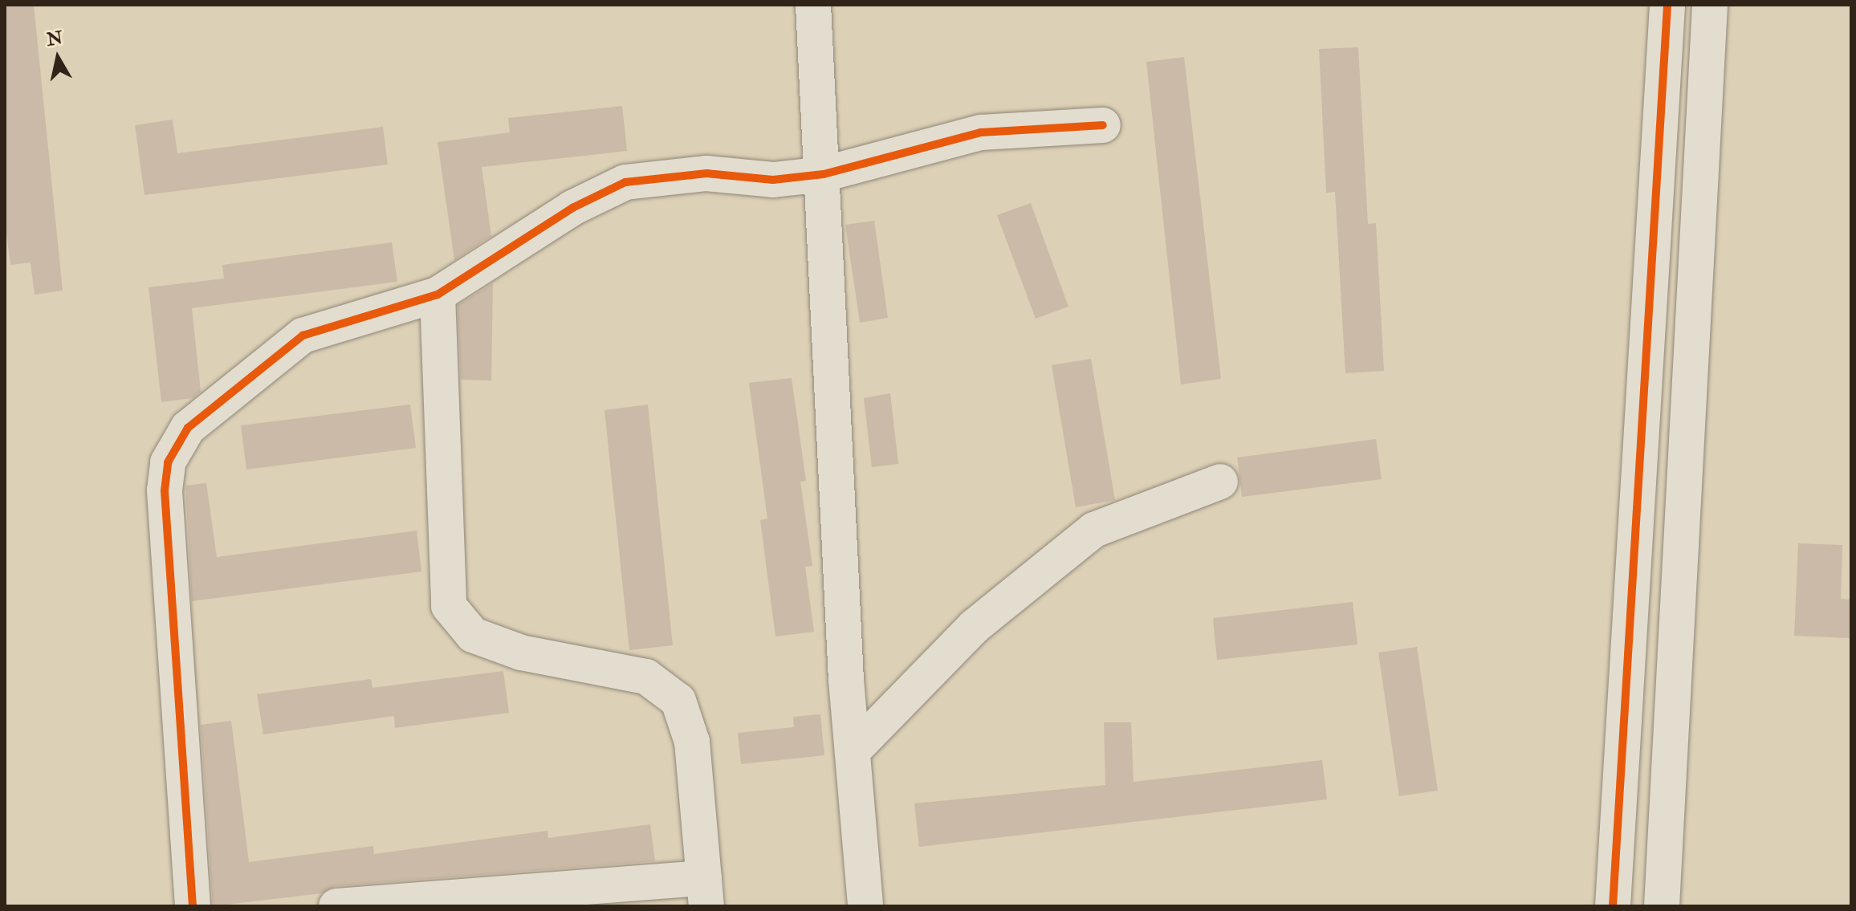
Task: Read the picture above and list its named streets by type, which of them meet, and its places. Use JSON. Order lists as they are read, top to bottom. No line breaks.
{"north":"top"}
